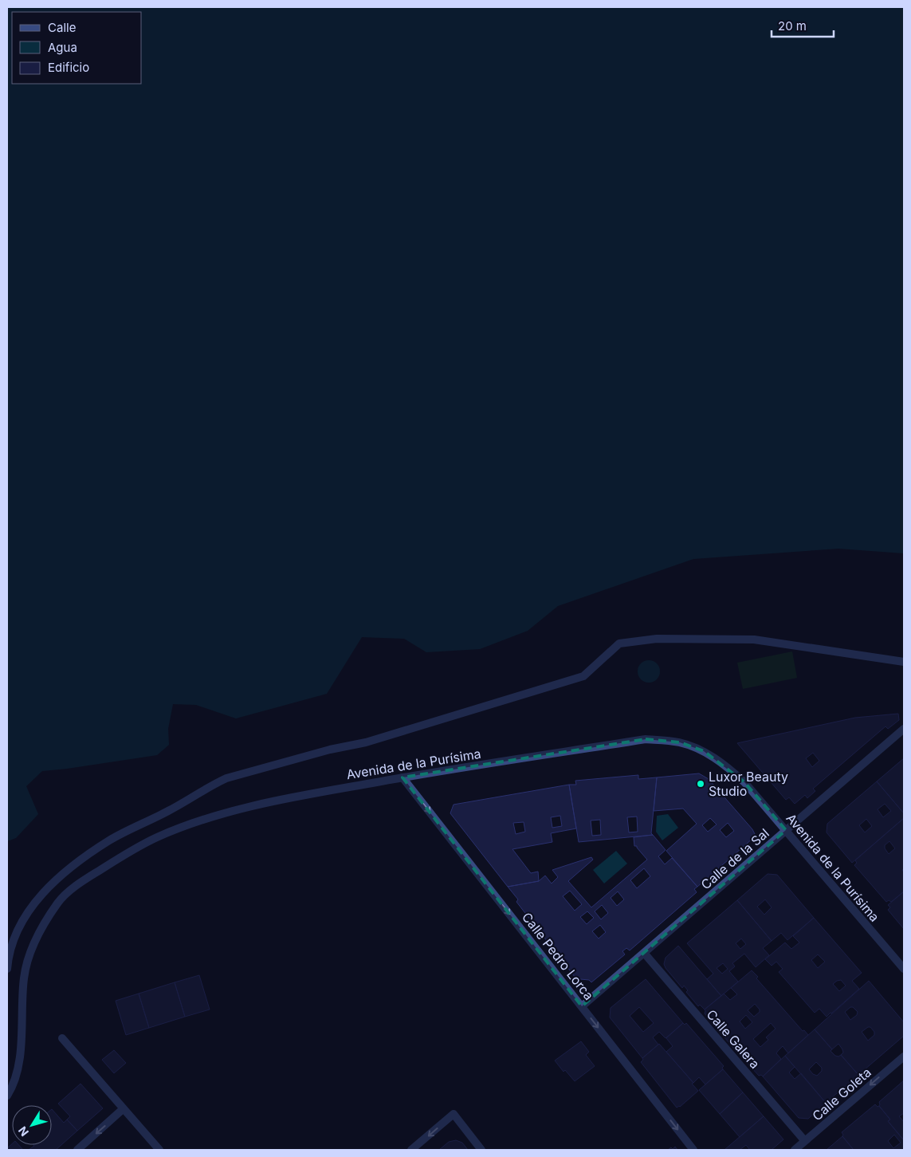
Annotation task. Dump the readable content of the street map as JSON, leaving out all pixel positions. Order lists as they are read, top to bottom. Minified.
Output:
{"streets":{"street":["Avenida de la Purísima","Calle de la Sal","Calle Pedro Lorca","Calle Galera","Calle Goleta"]},"crossings":[["Avenida de la Purísima","Calle de la Sal"],["Avenida de la Purísima","Calle Pedro Lorca"],["Calle de la Sal","Calle Pedro Lorca"],["Calle de la Sal","Calle Galera"],["Calle Galera","Calle Goleta"]],"one_way":["Calle Pedro Lorca","Calle Goleta"],"places":["Luxor Beauty Studio"],"legend":["Calle","Agua","Edificio"],"scale_bar":"20 m","north":"bottom left"}
